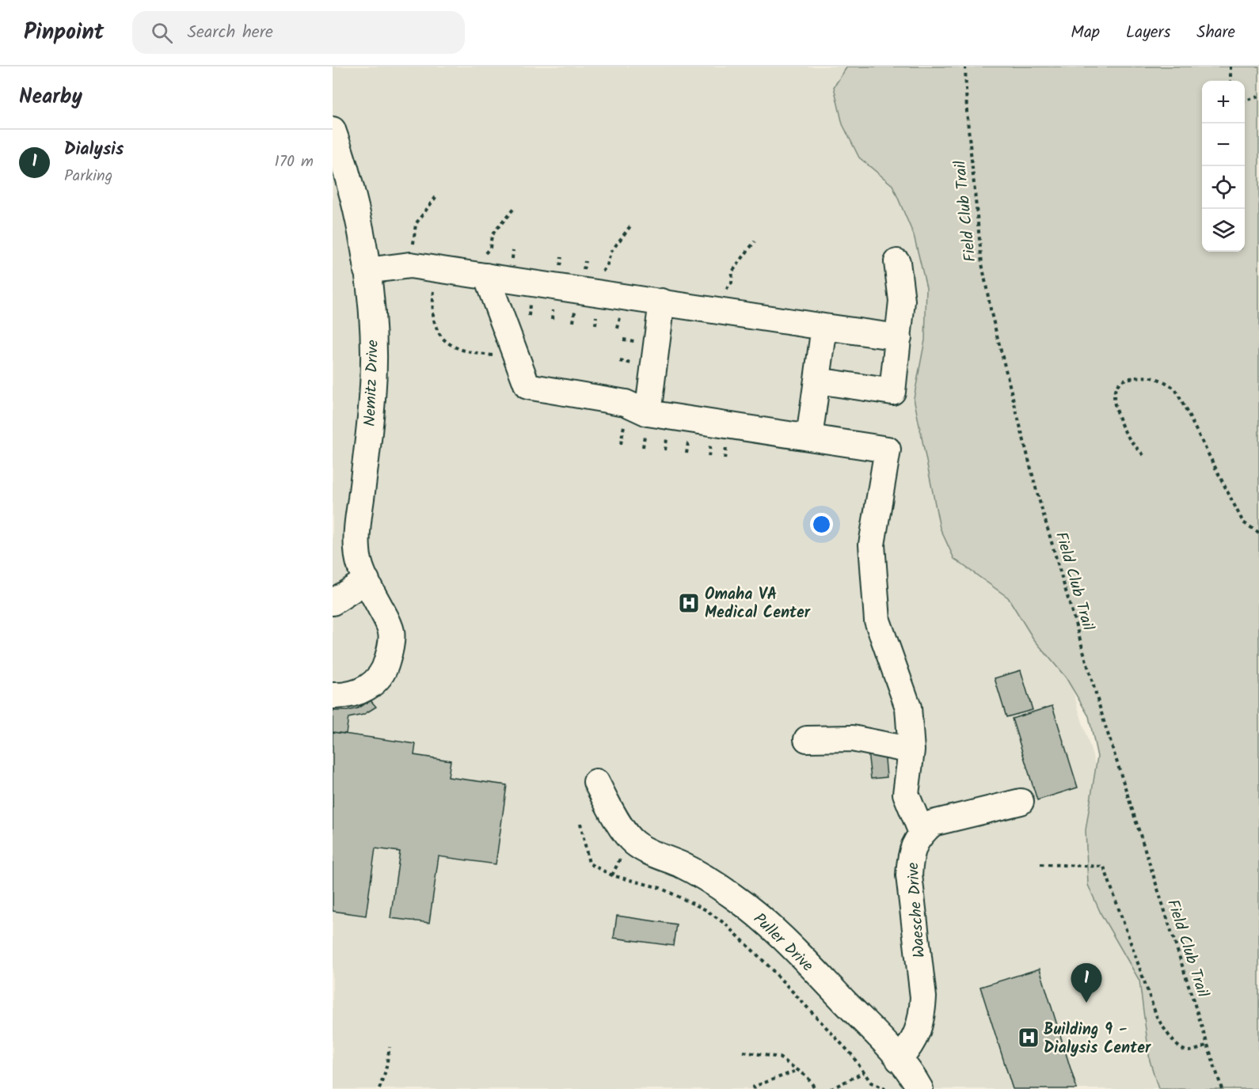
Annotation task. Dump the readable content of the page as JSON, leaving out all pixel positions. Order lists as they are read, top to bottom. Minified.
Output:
{"streets":{"lane":["Nemitz Drive","Waesche Drive","Puller Drive"],"path":["Field Club Trail"]},"crossings":[["Waesche Drive","Puller Drive"]],"places":{"hospital":["Omaha VA Medical Center","Building 9 - Dialysis Center"]},"page":{"header":"Pinpoint","search":"Search here","nav":["Map","Layers","Share"],"heading":"Nearby","map_buttons":["+","−"],"list":[{"mark":"1","name":"Dialysis","note":"Parking","value":"170 m"}],"pins":"1"}}
